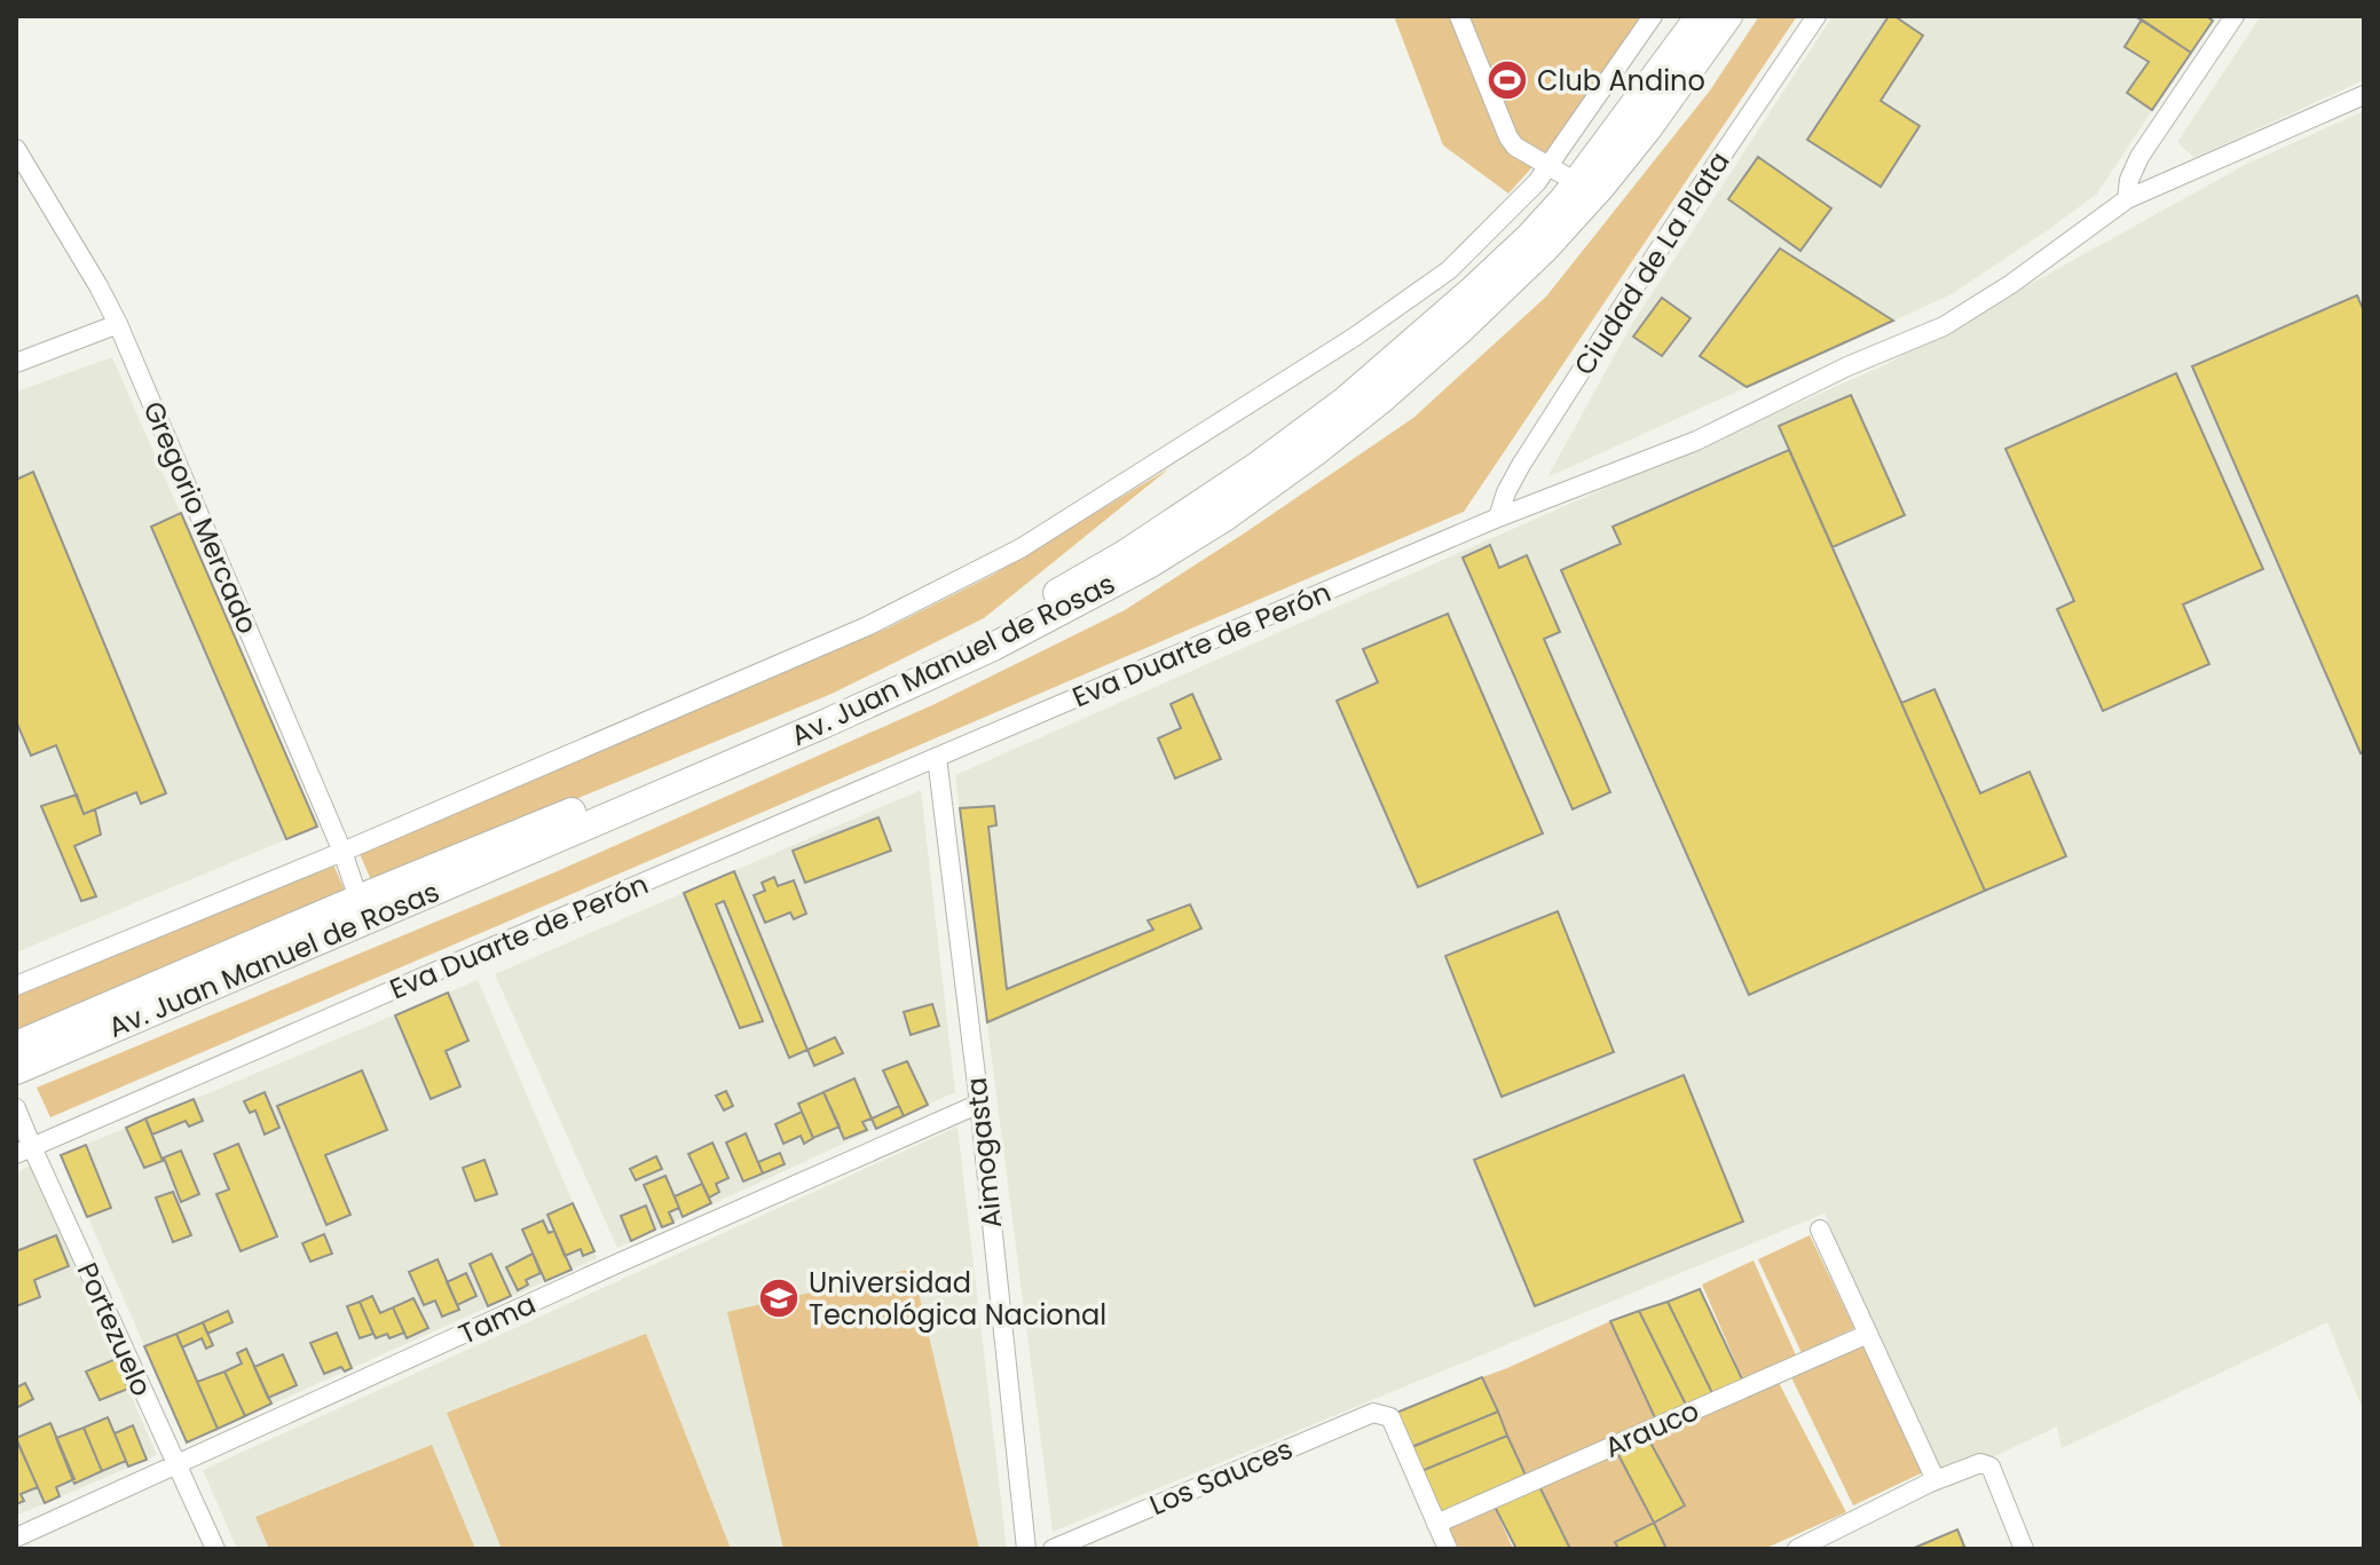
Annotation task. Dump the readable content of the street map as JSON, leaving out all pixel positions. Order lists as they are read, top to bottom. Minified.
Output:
{"streets":{"main road":["Av. Juan Manuel de Rosas"],"street":["Ciudad de La Plata","Gregorio Mercado","Eva Duarte de Perón","Aimogasta","Tama","Portezuelo","Arauco","Los Sauces"]},"crossings":[["Ciudad de La Plata","Eva Duarte de Perón"],["Gregorio Mercado","Av. Juan Manuel de Rosas"],["Eva Duarte de Perón","Aimogasta"],["Eva Duarte de Perón","Portezuelo"],["Aimogasta","Tama"],["Tama","Portezuelo"],["Arauco","Los Sauces"]],"places":{"sports":["Club Andino"],"school or university":["Universidad Tecnológica Nacional"]}}
